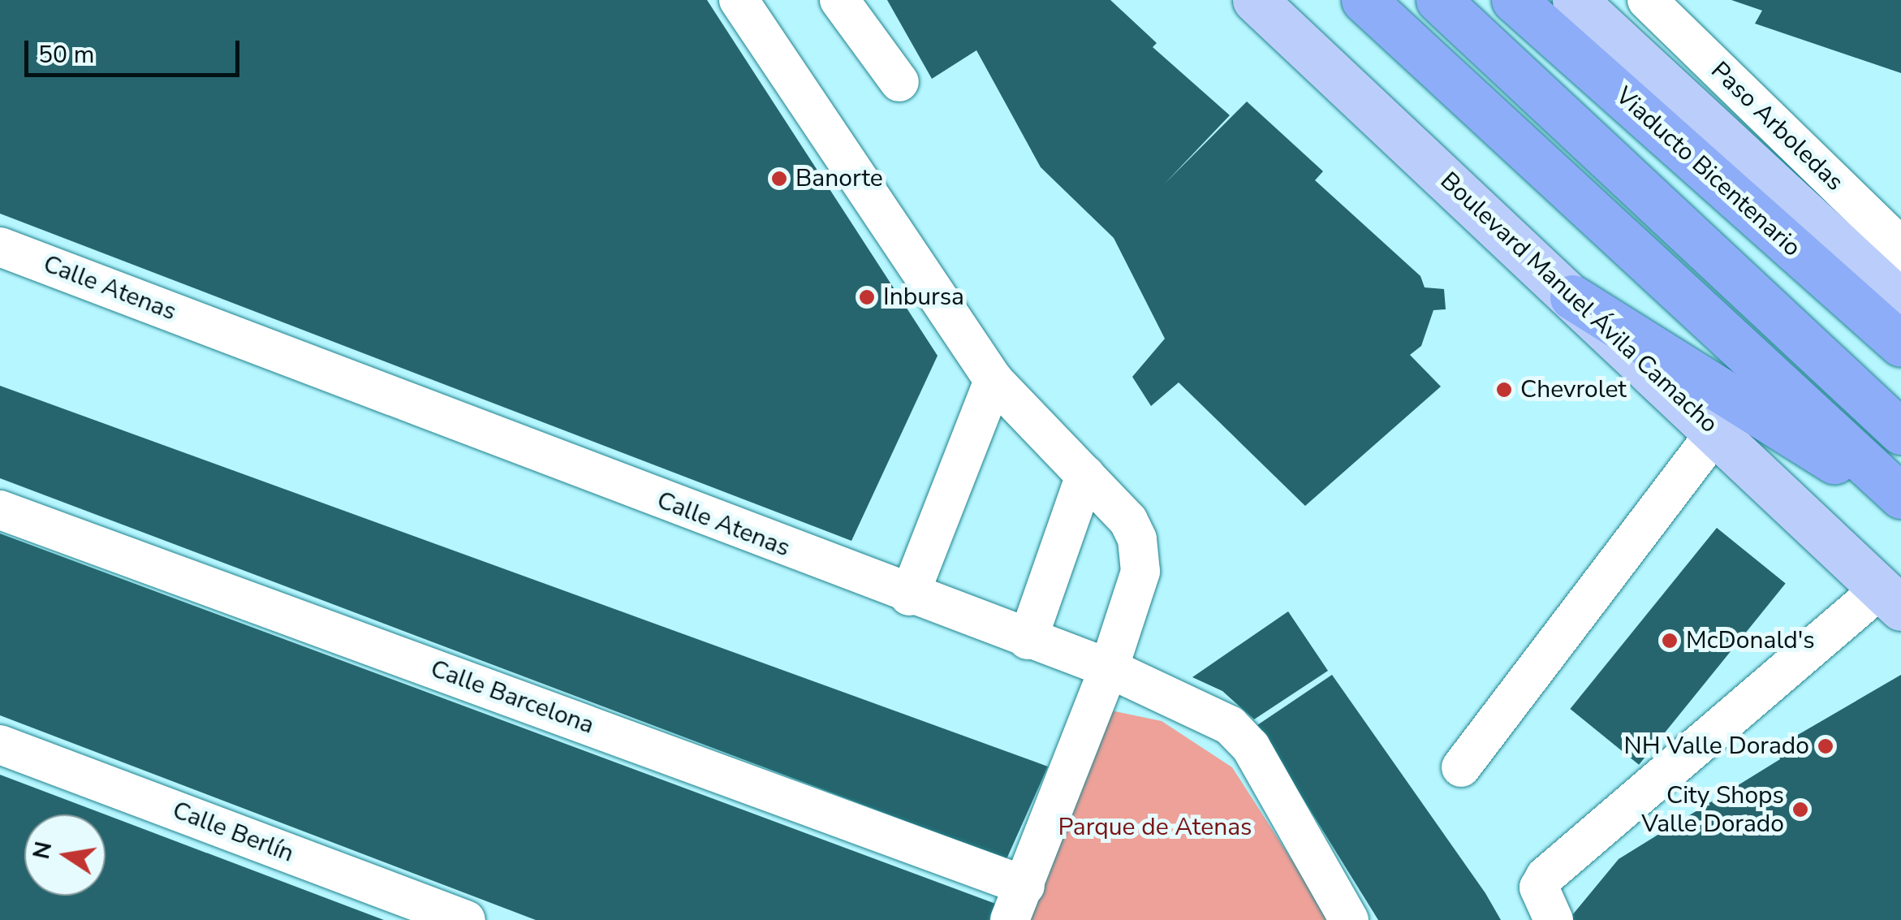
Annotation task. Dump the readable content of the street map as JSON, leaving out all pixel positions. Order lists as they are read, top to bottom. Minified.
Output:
{"streets":{"highway":["Viaducto Bicentenario"],"main road":["Boulevard Manuel Ávila Camacho"],"street":["Paso Arboledas","Calle Atenas","Calle Barcelona","Calle Berlín"]},"parks":["Parque de Atenas"],"places":["Banorte","Inbursa","Chevrolet","McDonald's","NH Valle Dorado","City Shops Valle Dorado"],"scale_bar":"50 m","north":"left"}
